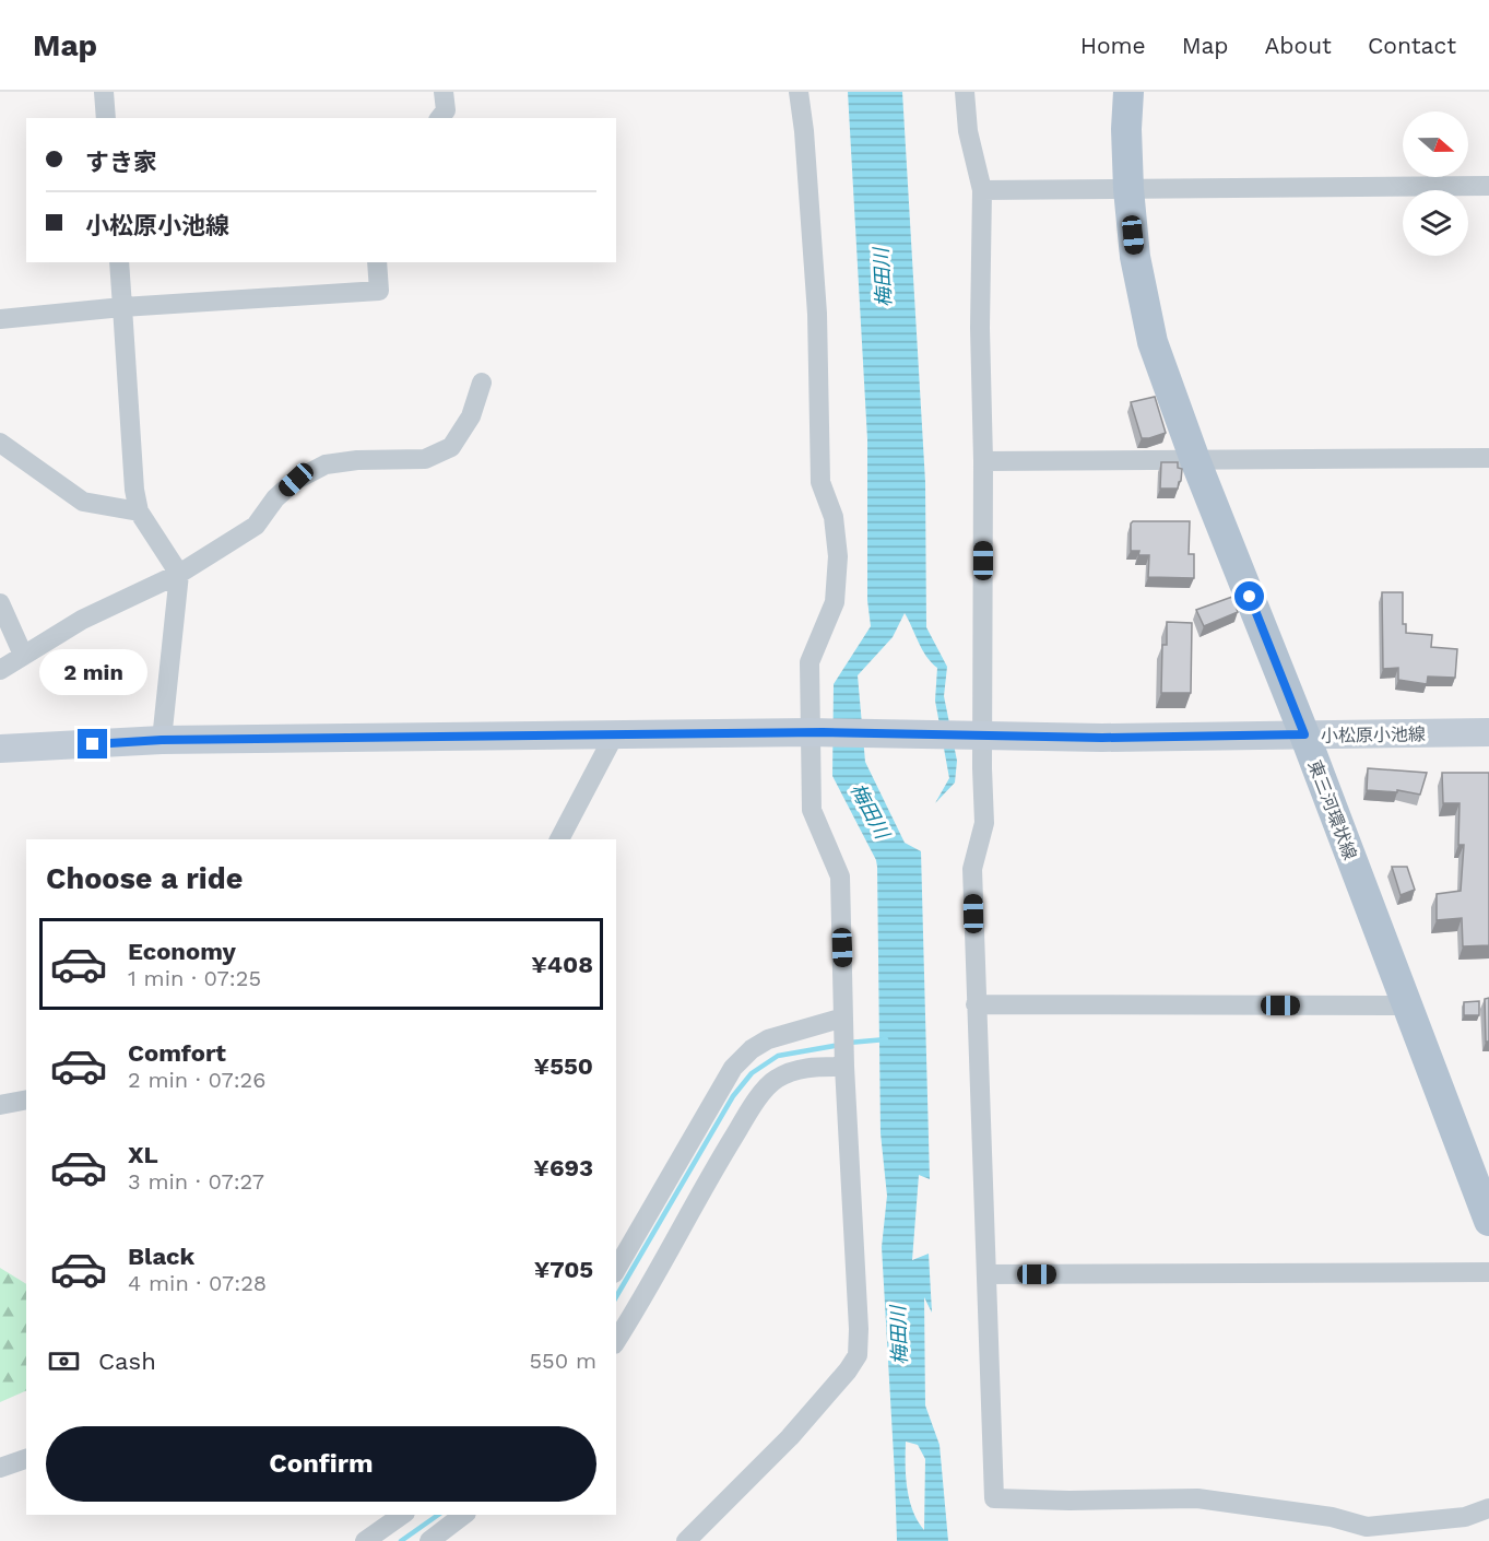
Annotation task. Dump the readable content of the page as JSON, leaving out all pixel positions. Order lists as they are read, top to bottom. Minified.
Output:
{"streets":{"main road":["小松原小池線","東三河環状線"]},"crossings":[["小松原小池線","東三河環状線"]],"water":["梅田川"],"north":"right","page":{"header":"Map","nav":["Home","Map","About","Contact"],"banner":["すき家","小松原小池線"],"bubble":"2 min","heading":"Choose a ride","list":[{"name":"Economy","note":"1 min · 07:25","value":"¥408"},{"name":"Comfort","note":"2 min · 07:26","value":"¥550"},{"name":"XL","note":"3 min · 07:27","value":"¥693"},{"name":"Black","note":"4 min · 07:28","value":"¥705"}],"pay":["Cash","550 m"],"buttons":"Confirm"}}
